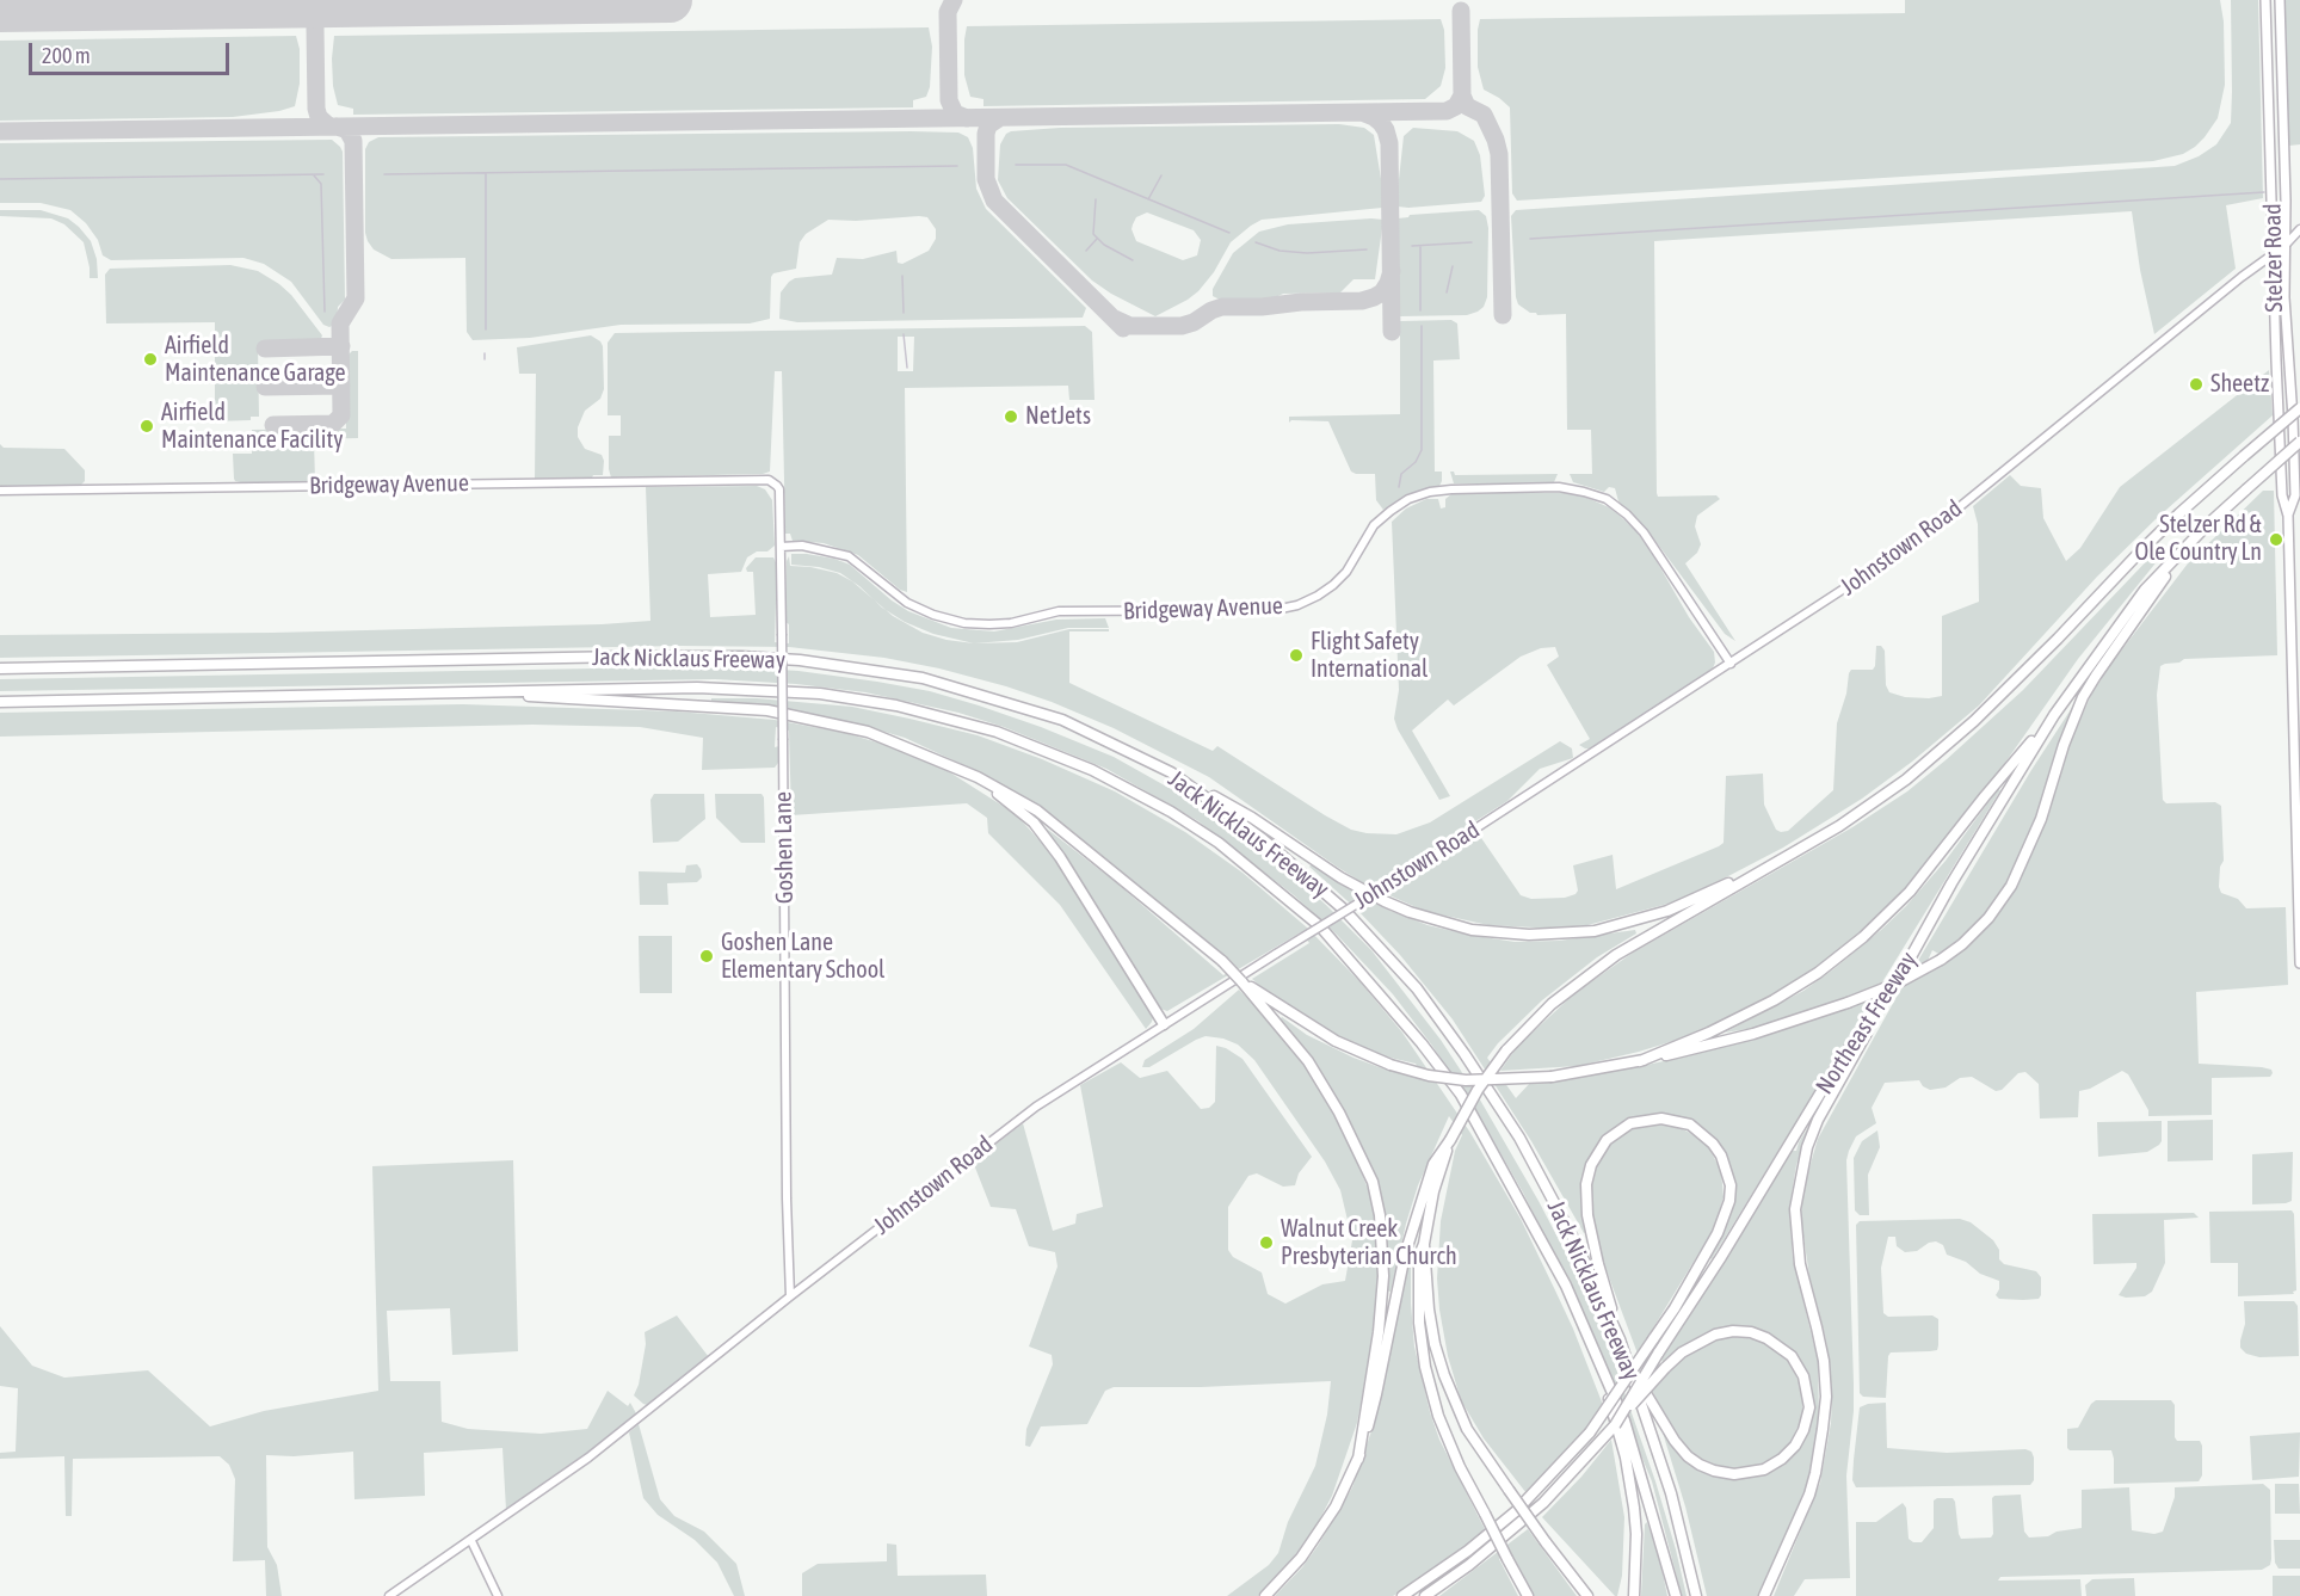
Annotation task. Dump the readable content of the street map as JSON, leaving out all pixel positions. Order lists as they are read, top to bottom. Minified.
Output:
{"streets":{"highway":["Jack Nicklaus Freeway","Northeast Freeway"],"main road":["Stelzer Road"],"street":["Bridgeway Avenue","Johnstown Road","Goshen Lane"]},"crossings":[["Stelzer Road","Johnstown Road"],["Bridgeway Avenue","Johnstown Road"],["Bridgeway Avenue","Goshen Lane"],["Johnstown Road","Goshen Lane"]],"places":["Airfield Maintenance Garage","Sheetz","NetJets","Airfield Maintenance Facility","Stelzer Rd & Ole Country Ln","Flight Safety International","Goshen Lane Elementary School","Walnut Creek Presbyterian Church"],"scale_bar":"200 m"}
